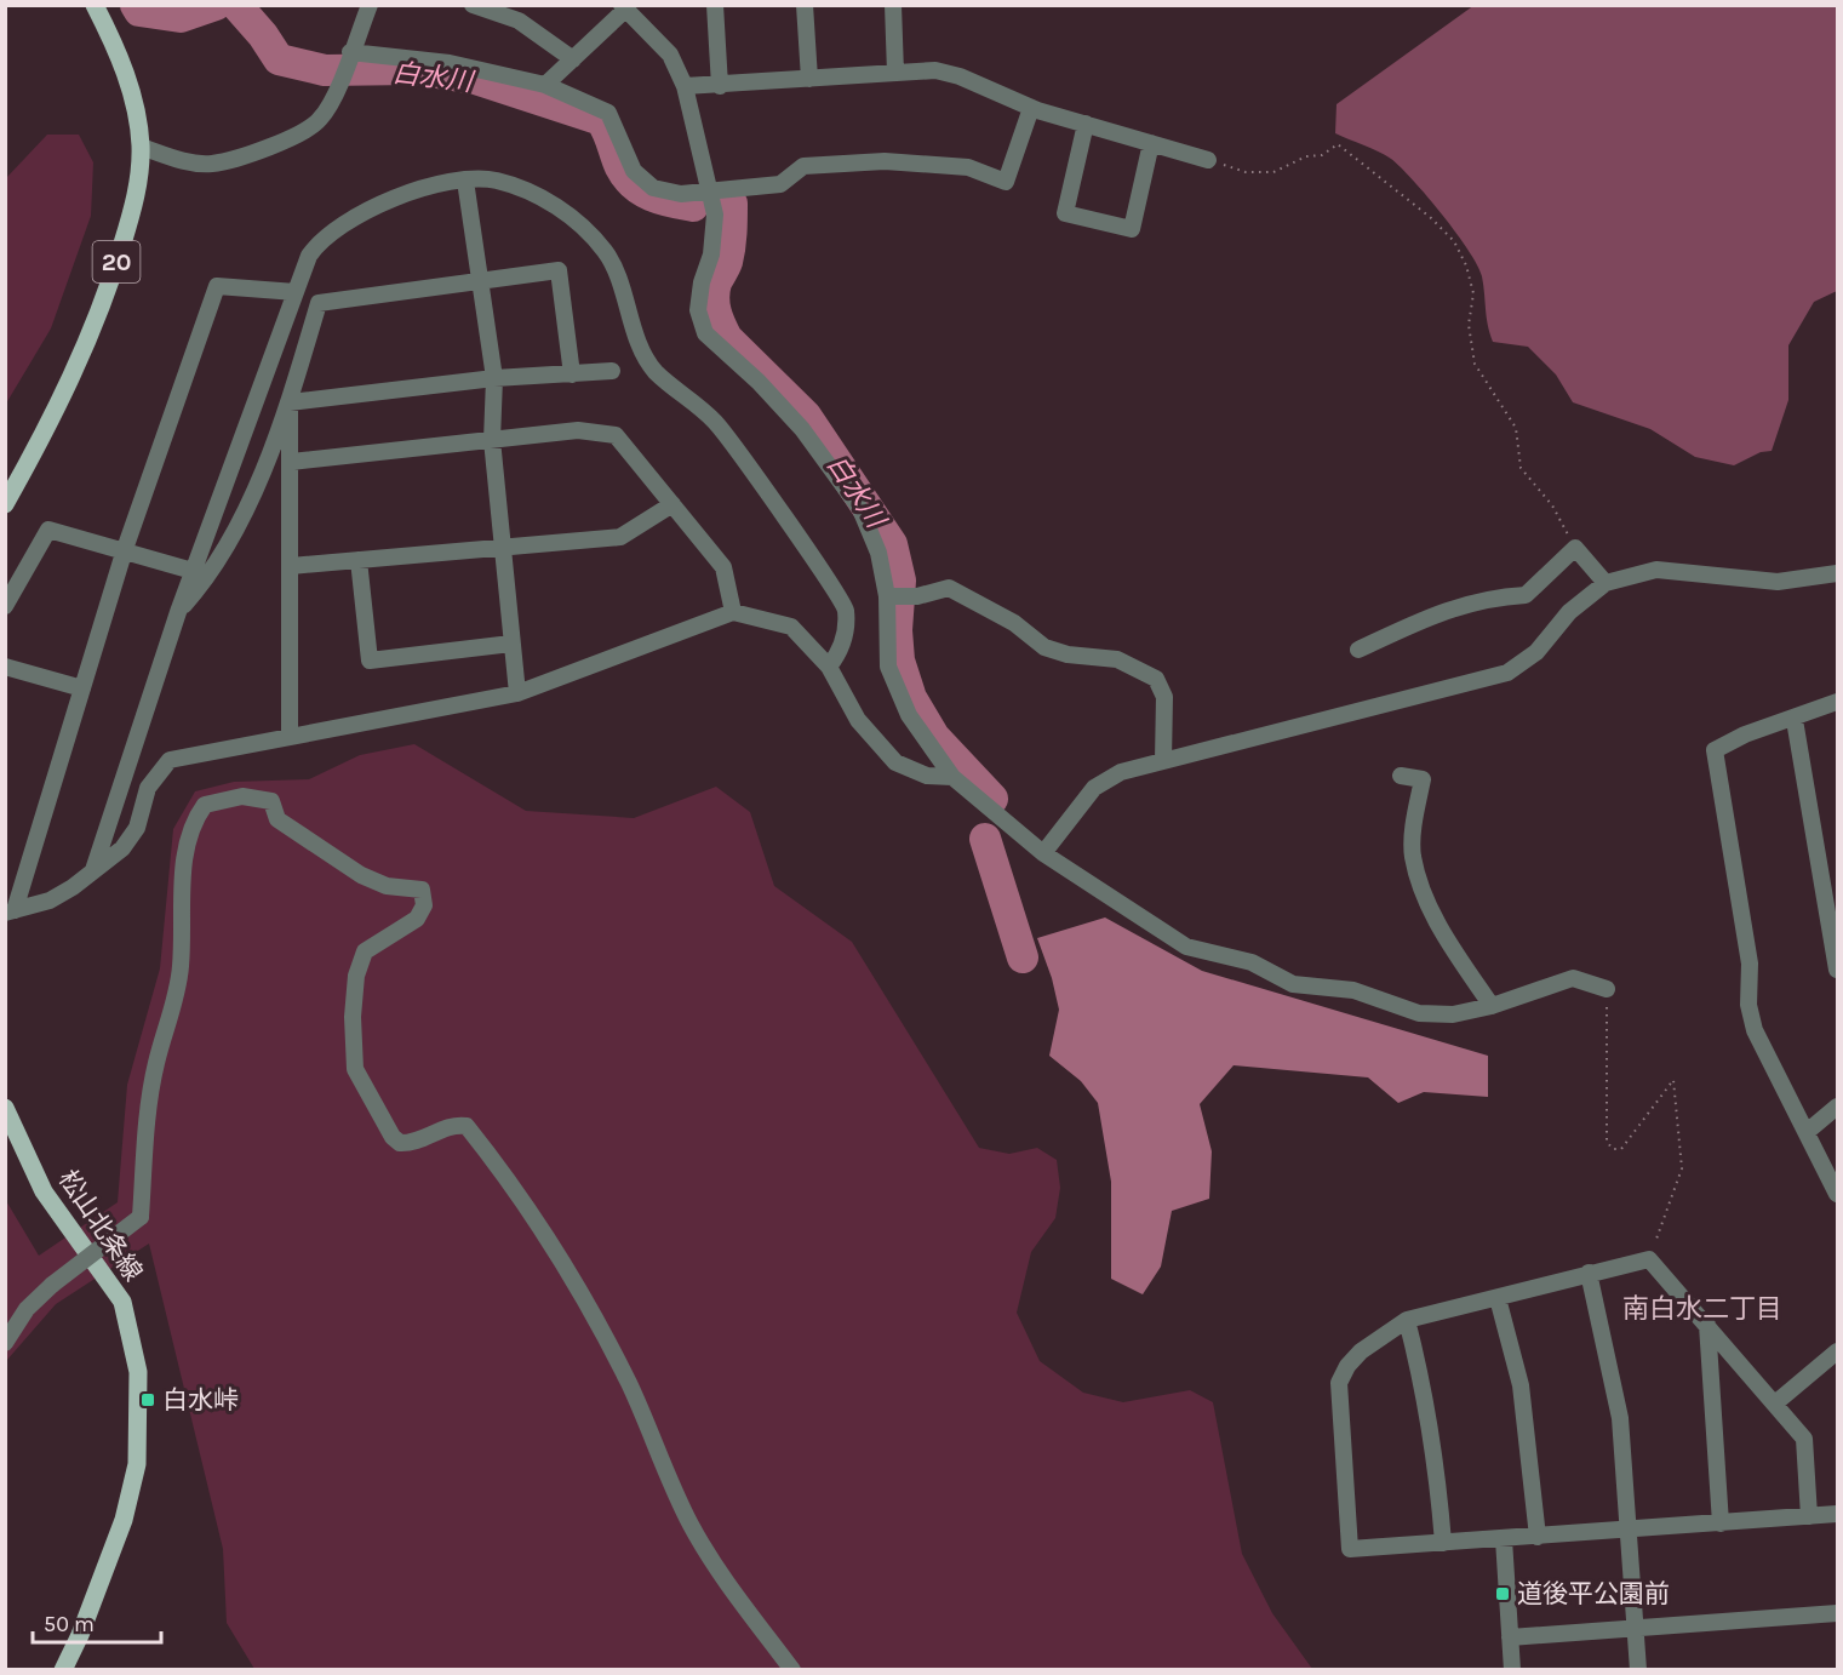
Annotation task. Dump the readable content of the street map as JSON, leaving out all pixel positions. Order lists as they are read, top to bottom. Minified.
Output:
{"streets":{"main road":["20","松山北条線"]},"districts":["南白水二丁目"],"water":["白水川"],"places":{"transit":["白水峠","道後平公園前"]},"scale_bar":"50 m"}
